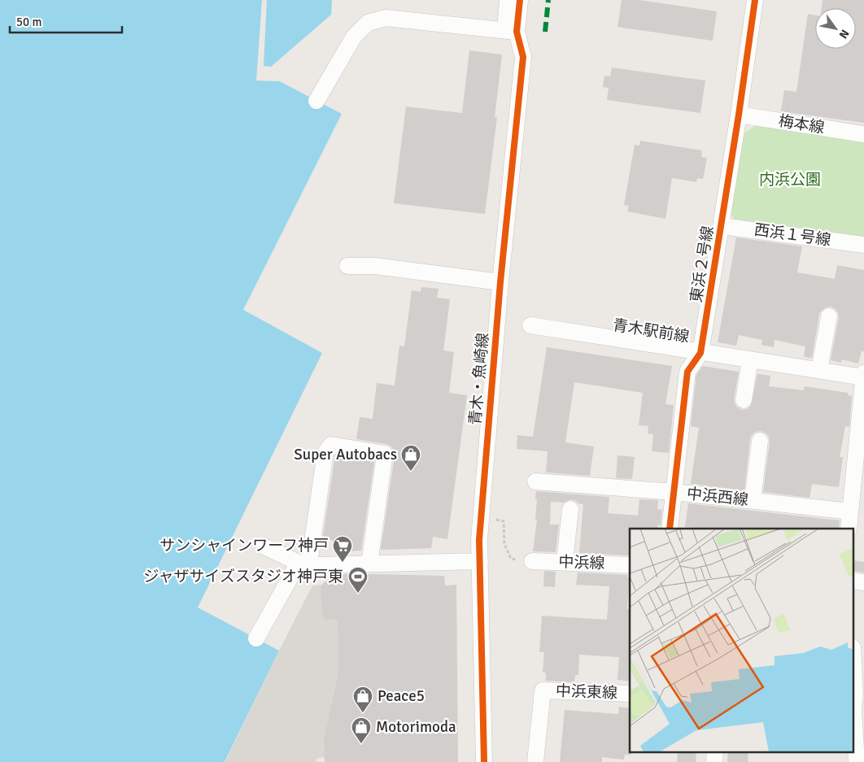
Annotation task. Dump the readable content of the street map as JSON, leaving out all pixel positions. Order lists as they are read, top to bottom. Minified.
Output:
{"streets":{"street":["梅本線","西浜１号線","東浜２号線","青木駅前線","青木・魚崎線","中浜西線","中浜線","中浜東線"]},"crossings":[["梅本線","東浜２号線"],["西浜１号線","東浜２号線"],["東浜２号線","青木駅前線"],["東浜２号線","中浜西線"]],"parks":["内浜公園"],"places":{"shop":["Super Autobacs","Peace5","Motorimoda"],"supermarket":["サンシャインワーフ神戸"],"sports":["ジャザサイズスタジオ神戸東"]},"scale_bar":"50 m","north":"bottom right"}
